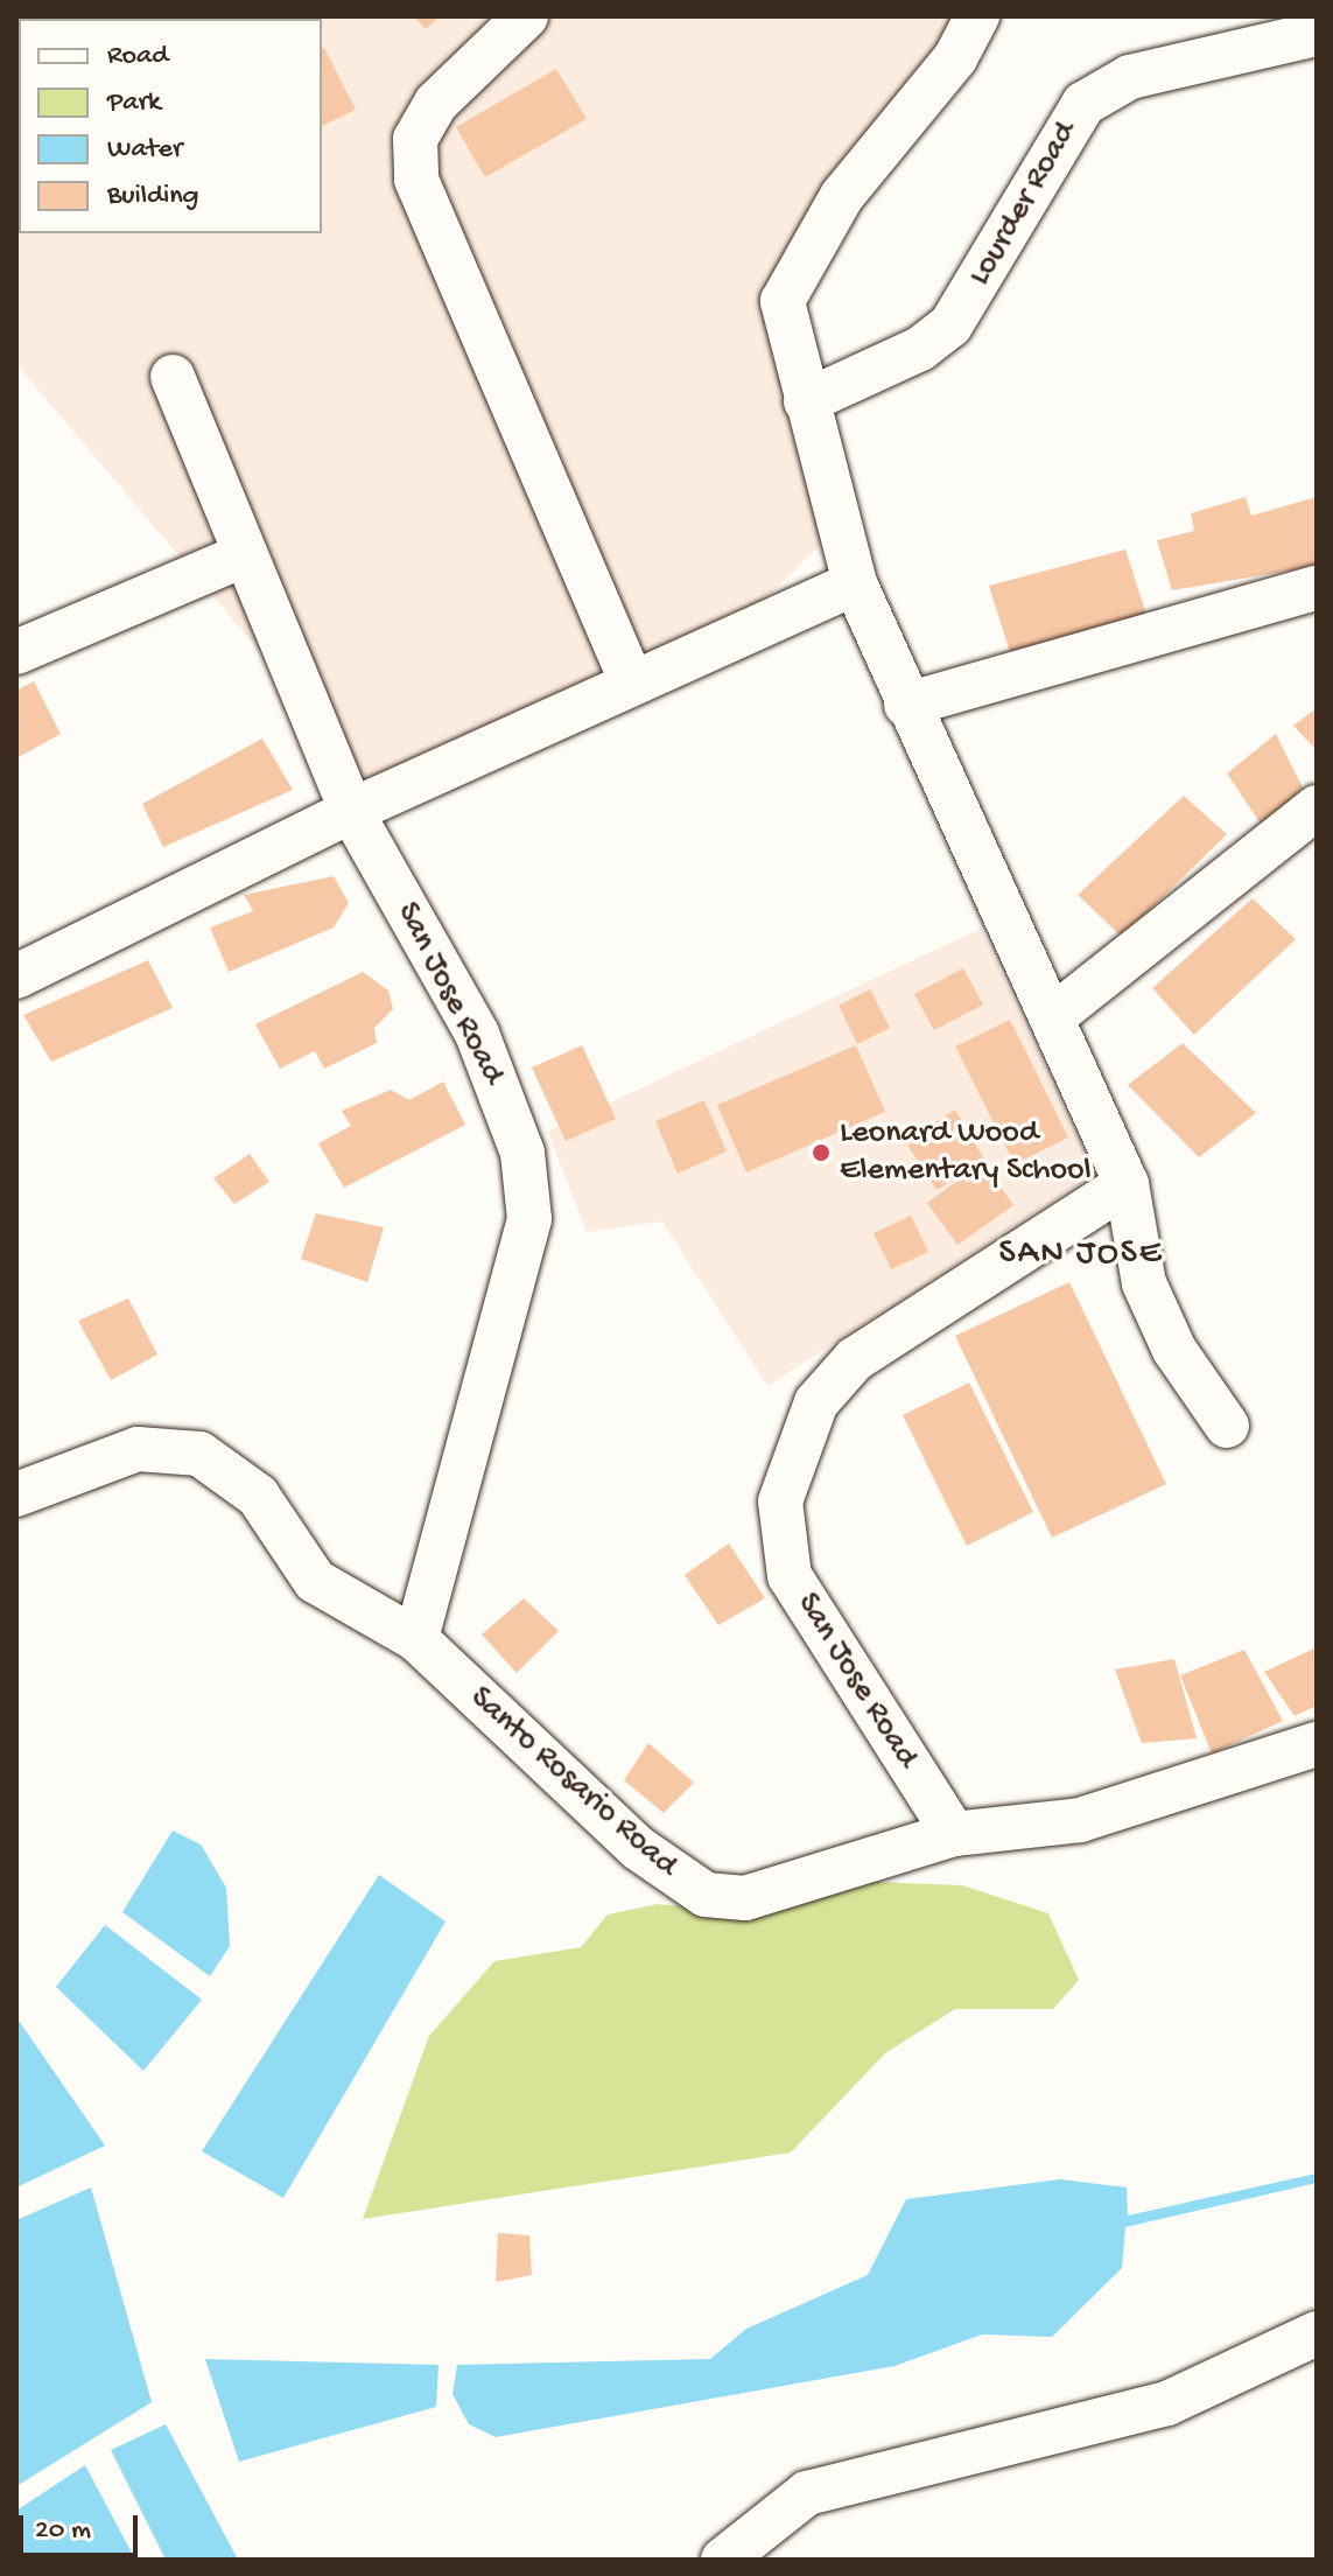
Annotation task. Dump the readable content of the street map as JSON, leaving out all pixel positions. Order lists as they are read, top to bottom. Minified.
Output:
{"streets":{"street":["Lourder Road","San Jose Road","Santo Rosario Road"]},"crossings":[["San Jose Road","Santo Rosario Road"]],"districts":["SAN JOSE"],"places":["Leonard Wood Elementary School"],"legend":["Road","Park","Water","Building"],"scale_bar":"20 m"}
